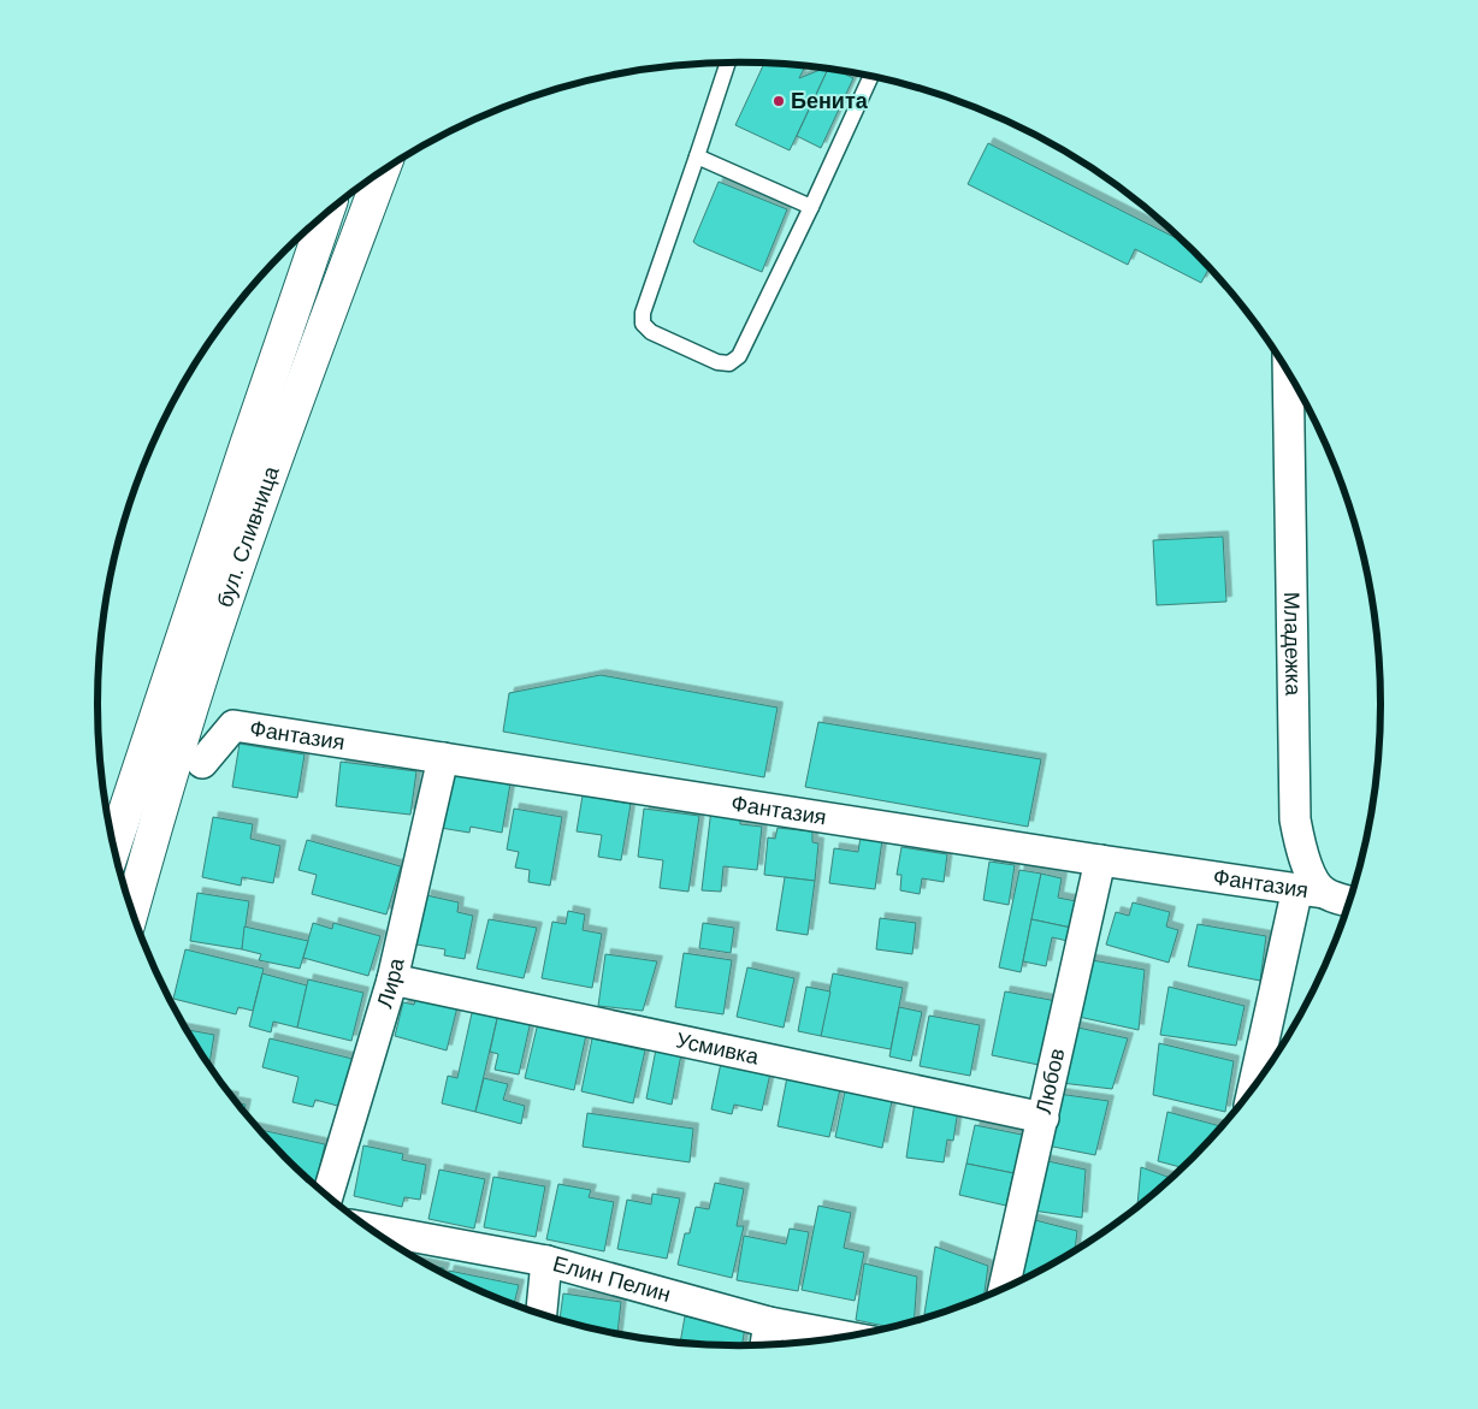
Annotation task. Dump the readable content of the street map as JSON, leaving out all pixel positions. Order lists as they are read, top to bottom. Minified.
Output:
{"streets":{"main road":["бул. Сливница"],"street":["Младежка","Фантазия","Лира","Усмивка","Любов","Елин Пелин"]},"crossings":[["Младежка","Фантазия"],["Фантазия","Лира"],["Фантазия","Любов"],["Лира","Усмивка"],["Усмивка","Любов"]],"places":["Бенита"]}
